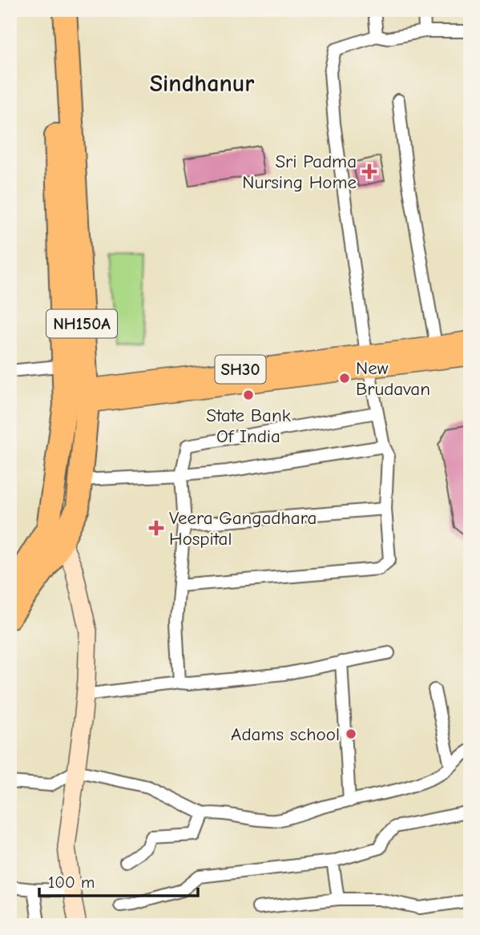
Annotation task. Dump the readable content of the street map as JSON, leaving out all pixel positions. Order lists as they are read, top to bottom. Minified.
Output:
{"streets":{"highway":["NH150A"],"main road":["SH30"]},"crossings":[["NH150A","SH30"]],"districts":["Sindhanur"],"places":{"health":["Sri Padma Nursing Home","Veera Gangadhara Hospital"],"other":["New Brudavan","State Bank Of India","Adams school"]},"scale_bar":"100 m"}
